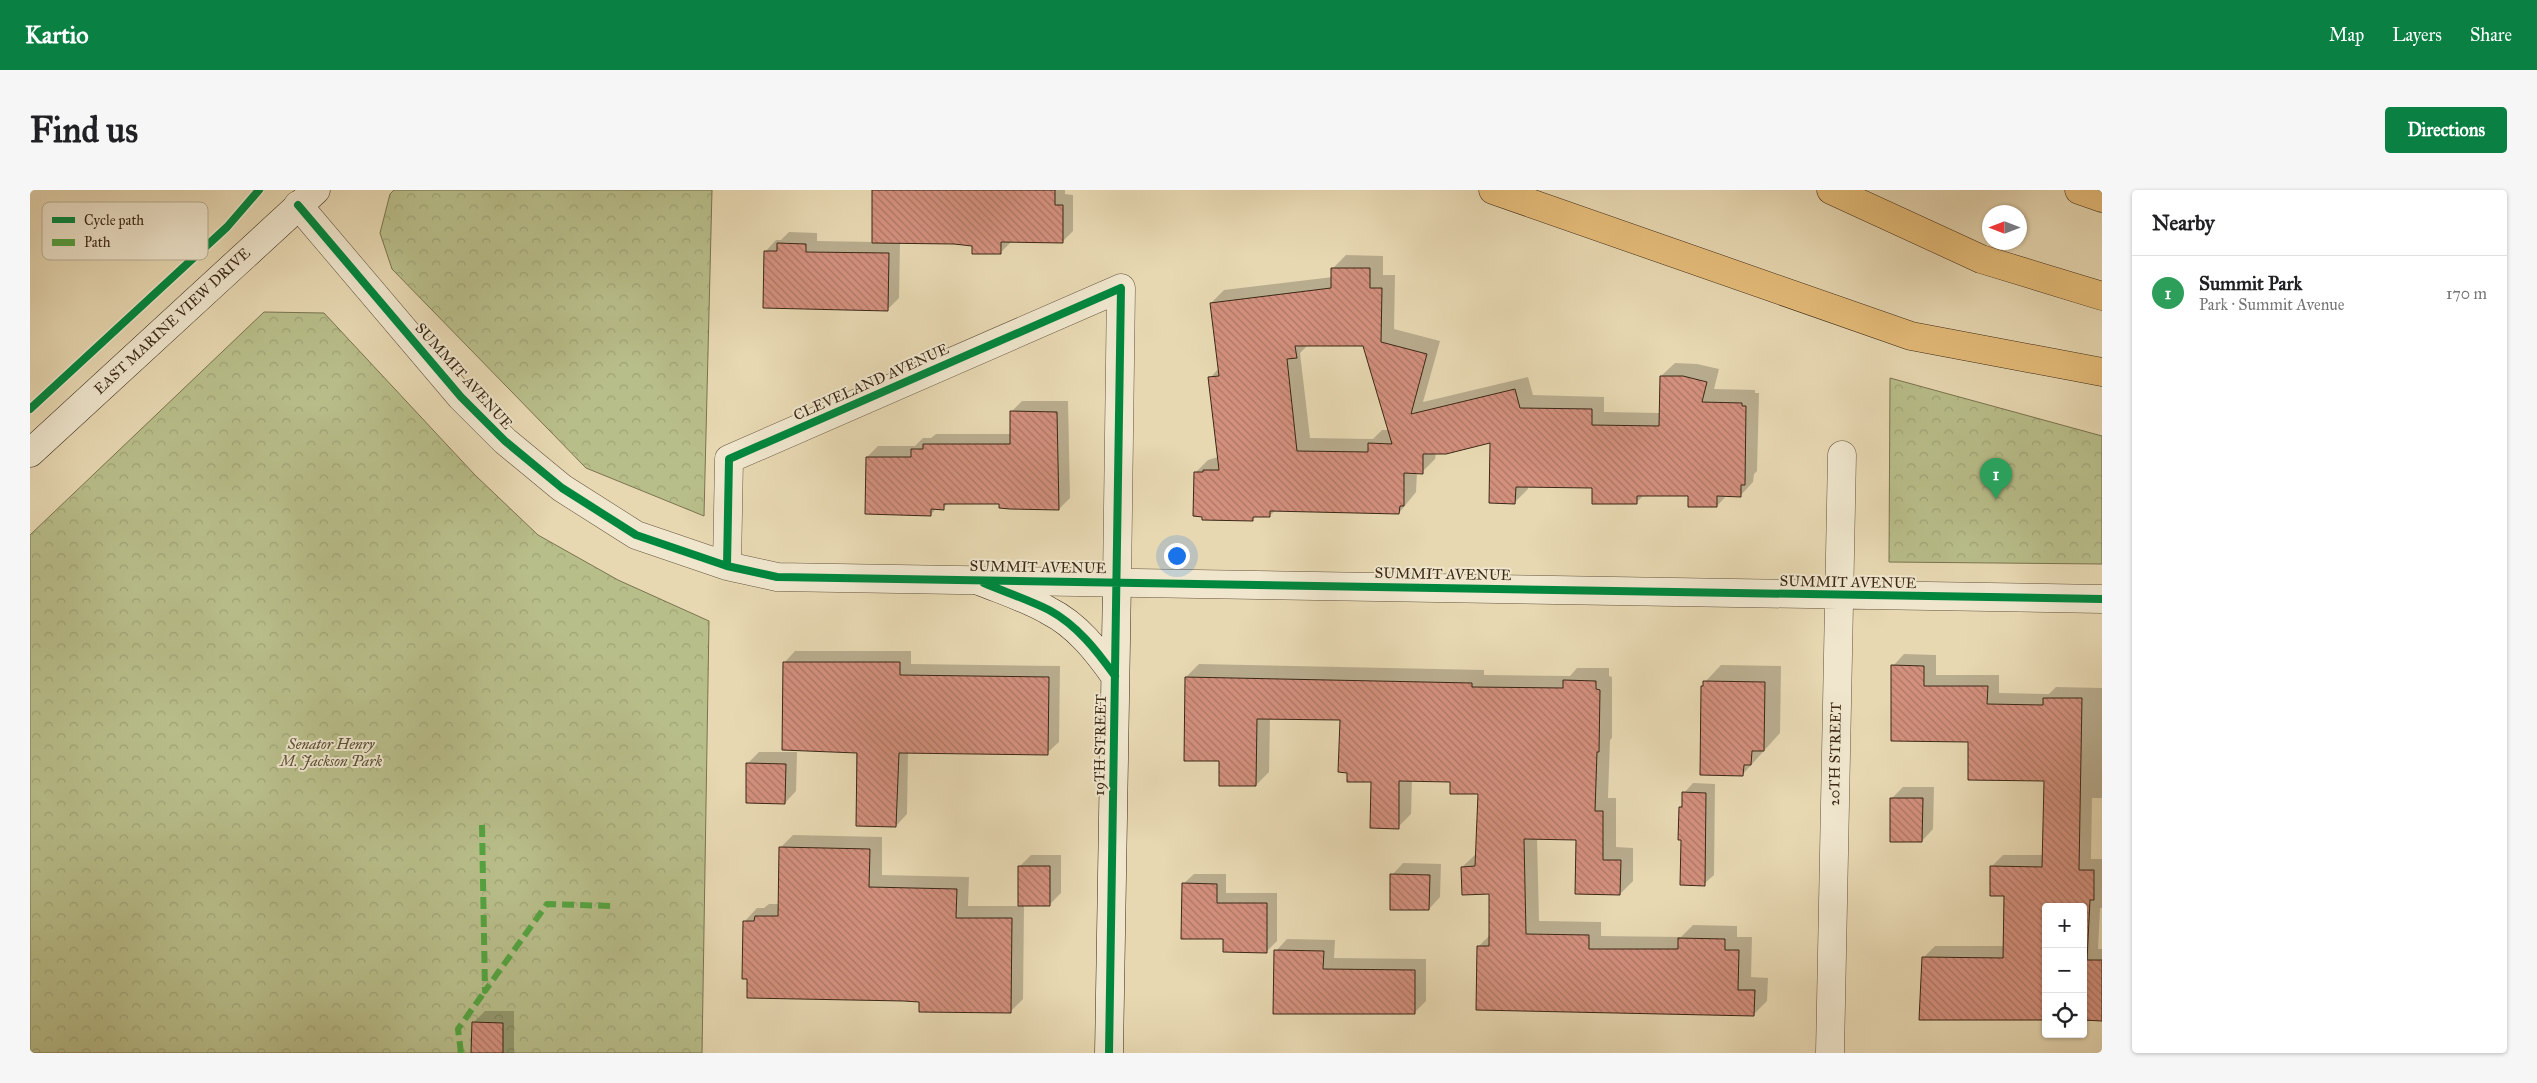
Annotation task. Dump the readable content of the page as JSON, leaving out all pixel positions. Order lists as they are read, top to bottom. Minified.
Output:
{"streets":{"street":["EAST MARINE VIEW DRIVE","SUMMIT AVENUE","CLEVELAND AVENUE","19TH STREET","20TH STREET"]},"crossings":[["EAST MARINE VIEW DRIVE","SUMMIT AVENUE"],["SUMMIT AVENUE","CLEVELAND AVENUE"],["SUMMIT AVENUE","19TH STREET"],["SUMMIT AVENUE","20TH STREET"],["CLEVELAND AVENUE","19TH STREET"]],"parks":["Senator Henry M. Jackson Park"],"legend":["Cycle path","Path"],"north":"left","page":{"header":"Kartio","nav":["Map","Layers","Share"],"buttons":"Directions","title":"Find us","heading":"Nearby","list":[{"mark":"1","name":"Summit Park","note":"Park · Summit Avenue","value":"170 m"}],"pins":"1","map_buttons":["+","−"]}}
